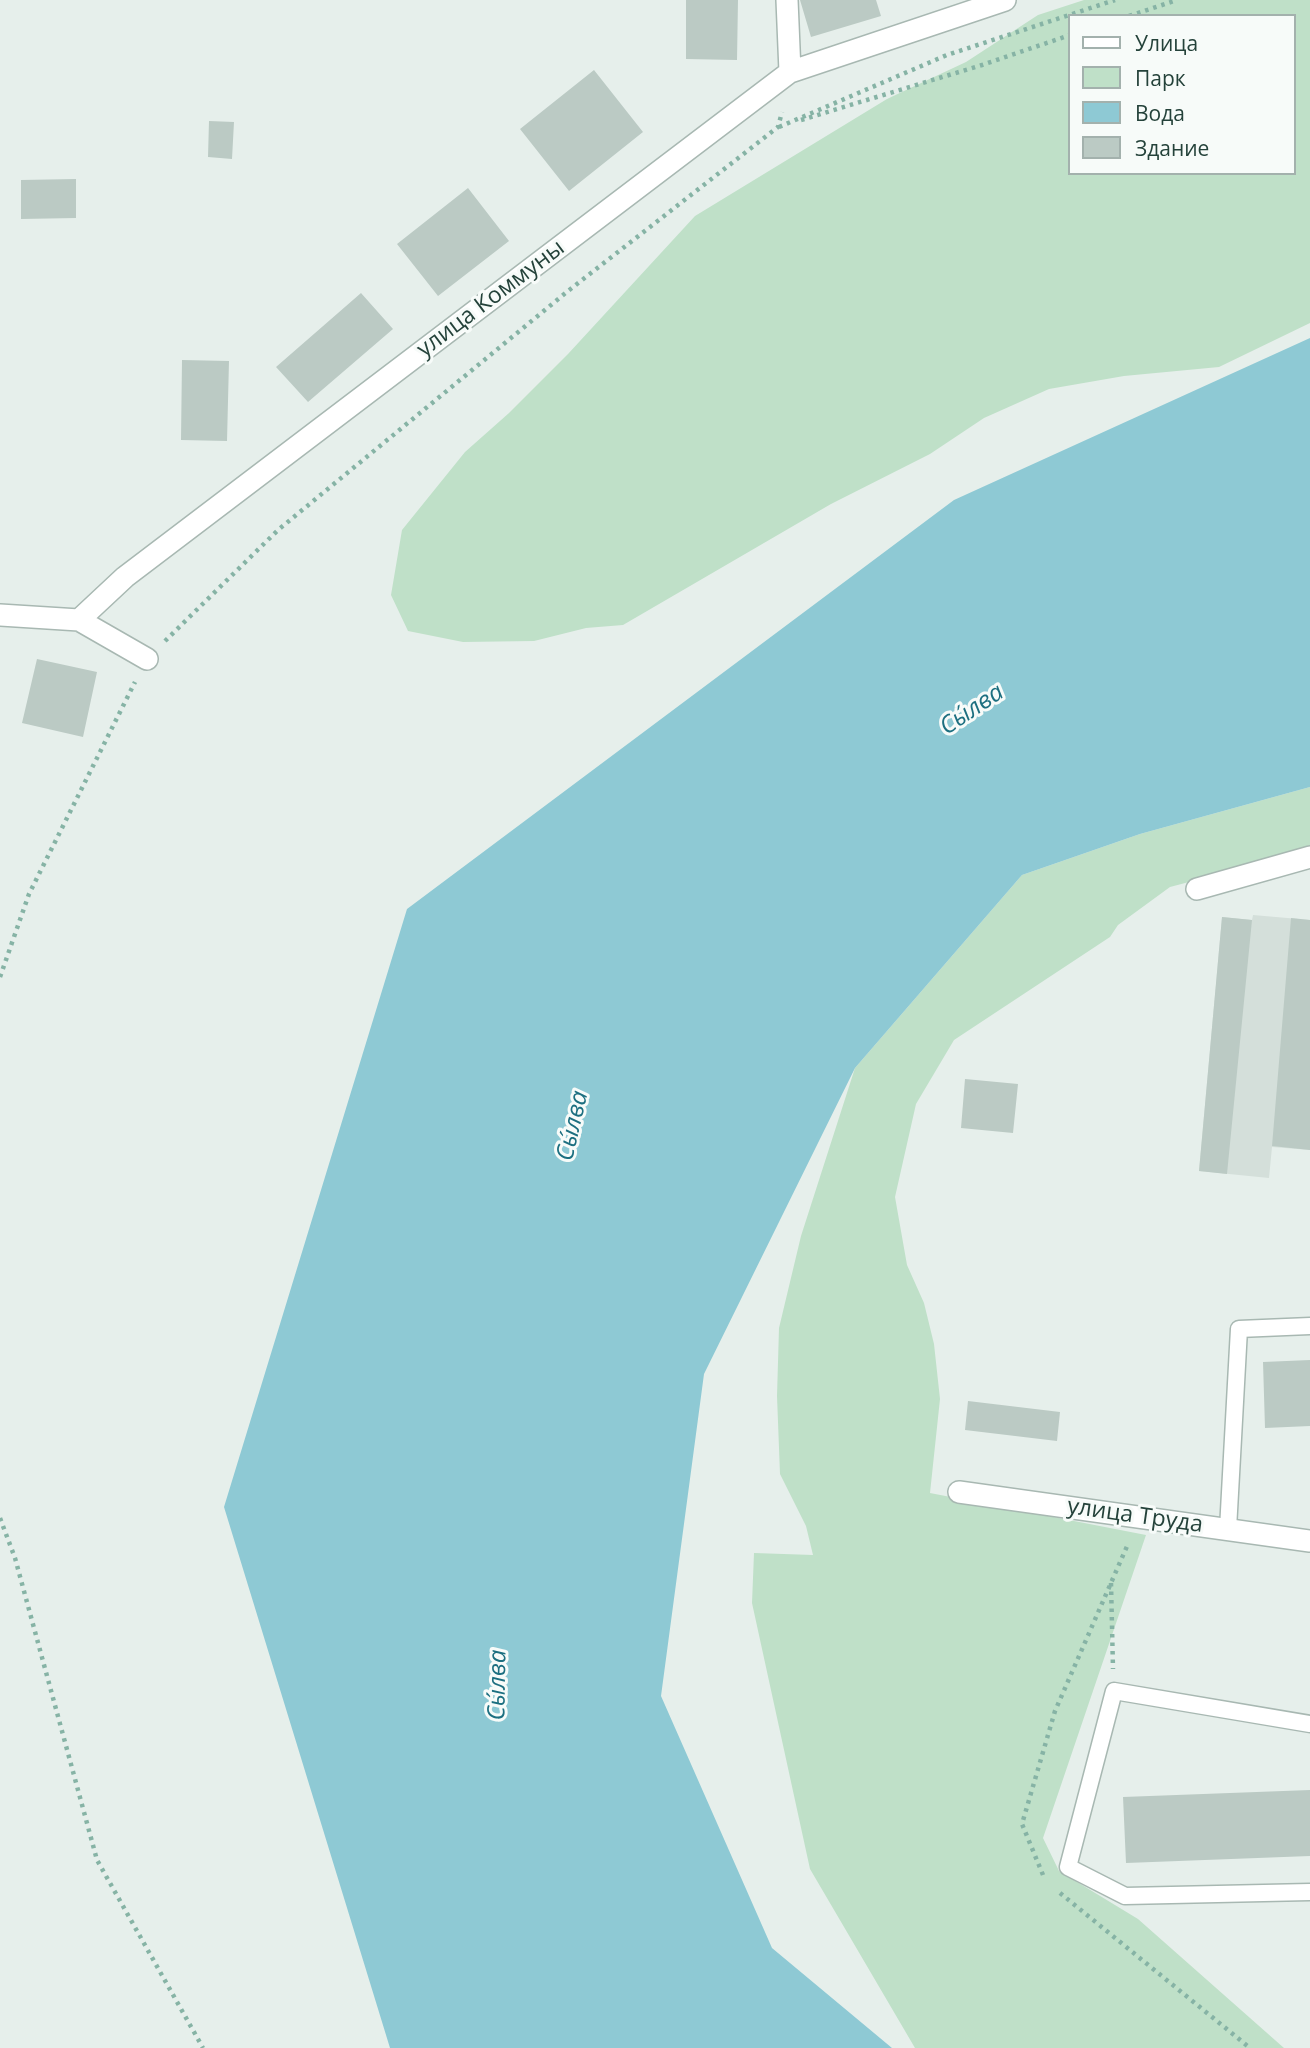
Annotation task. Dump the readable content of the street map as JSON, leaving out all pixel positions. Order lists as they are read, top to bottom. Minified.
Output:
{"streets":{"street":["улица Коммуны","улица Труда"]},"water":["Сы́лва"],"legend":["Улица","Парк","Вода","Здание"]}
